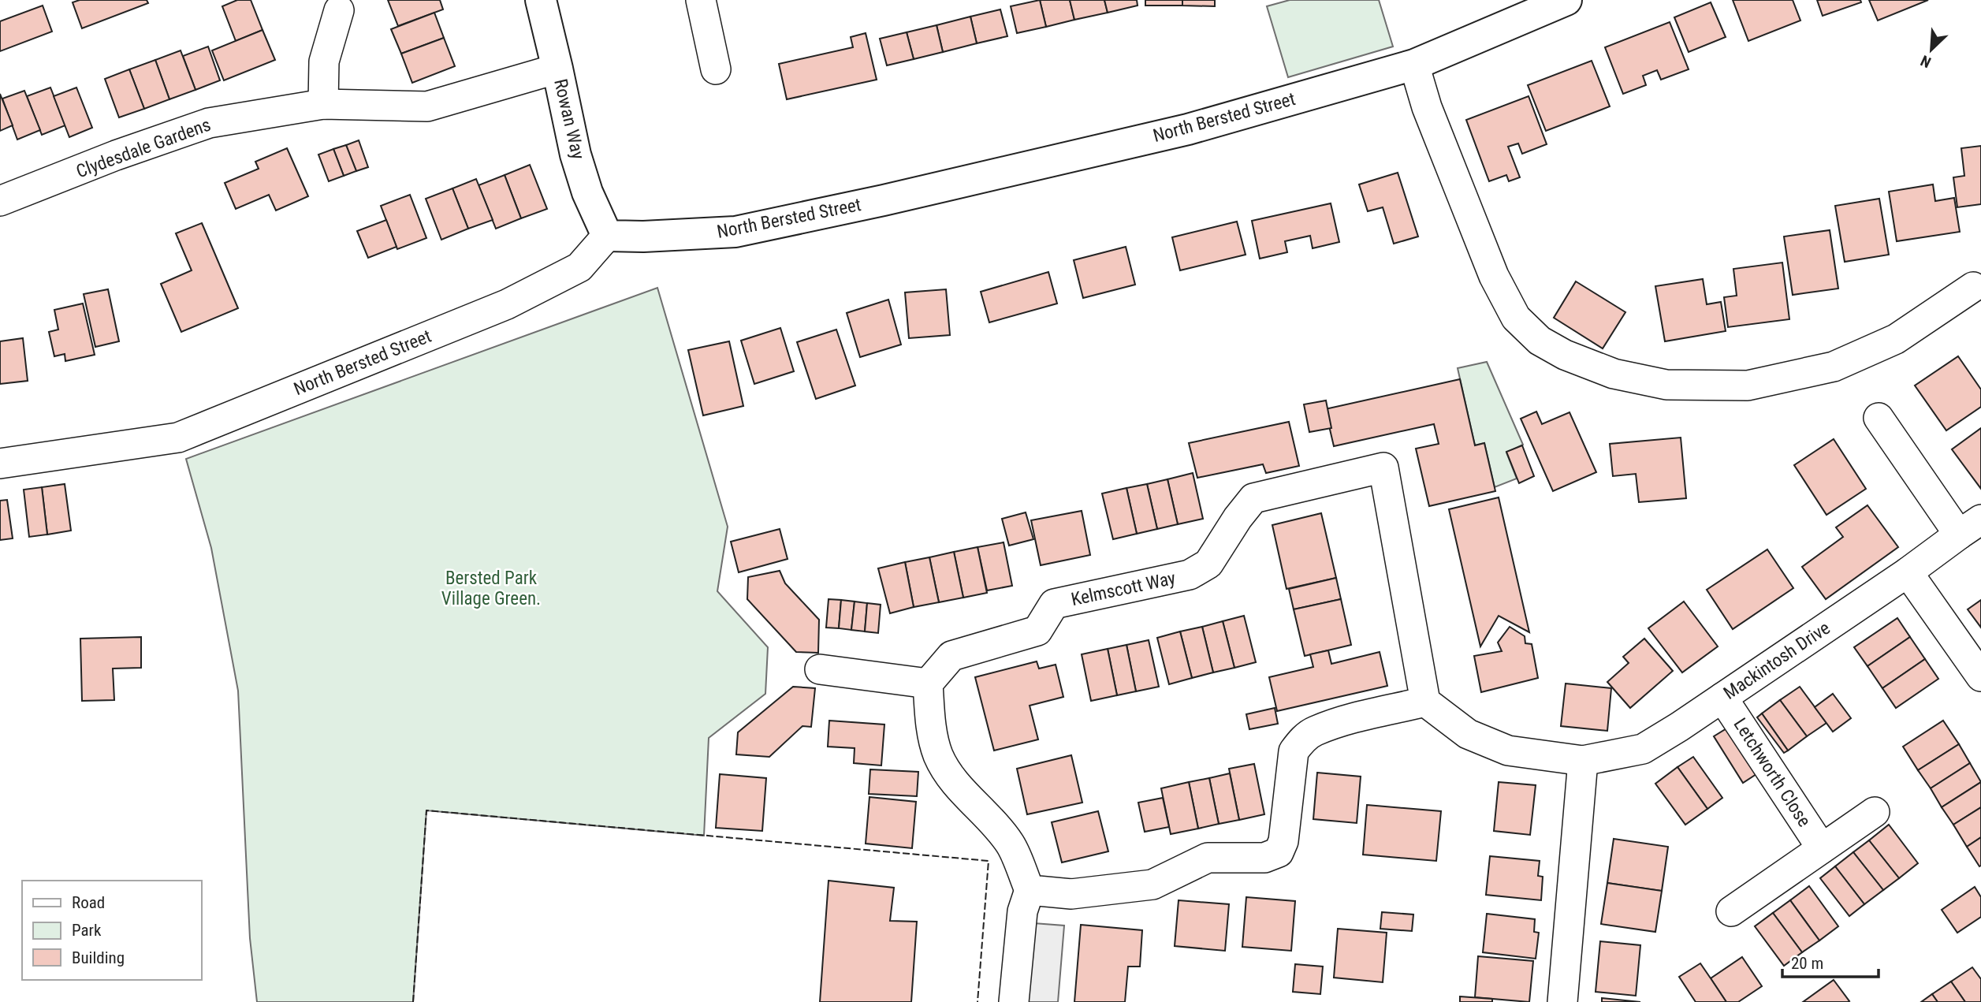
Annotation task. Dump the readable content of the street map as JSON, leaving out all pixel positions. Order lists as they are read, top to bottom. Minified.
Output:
{"streets":{"street":["North Bersted Street","Rowan Way","Clydesdale Gardens","Kelmscott Way","Mackintosh Drive","Letchworth Close"]},"crossings":[["North Bersted Street","Rowan Way"],["Rowan Way","Clydesdale Gardens"],["Mackintosh Drive","Letchworth Close"]],"parks":["Bersted Park Village Green."],"legend":["Road","Park","Building"],"scale_bar":"20 m","north":"bottom left"}
